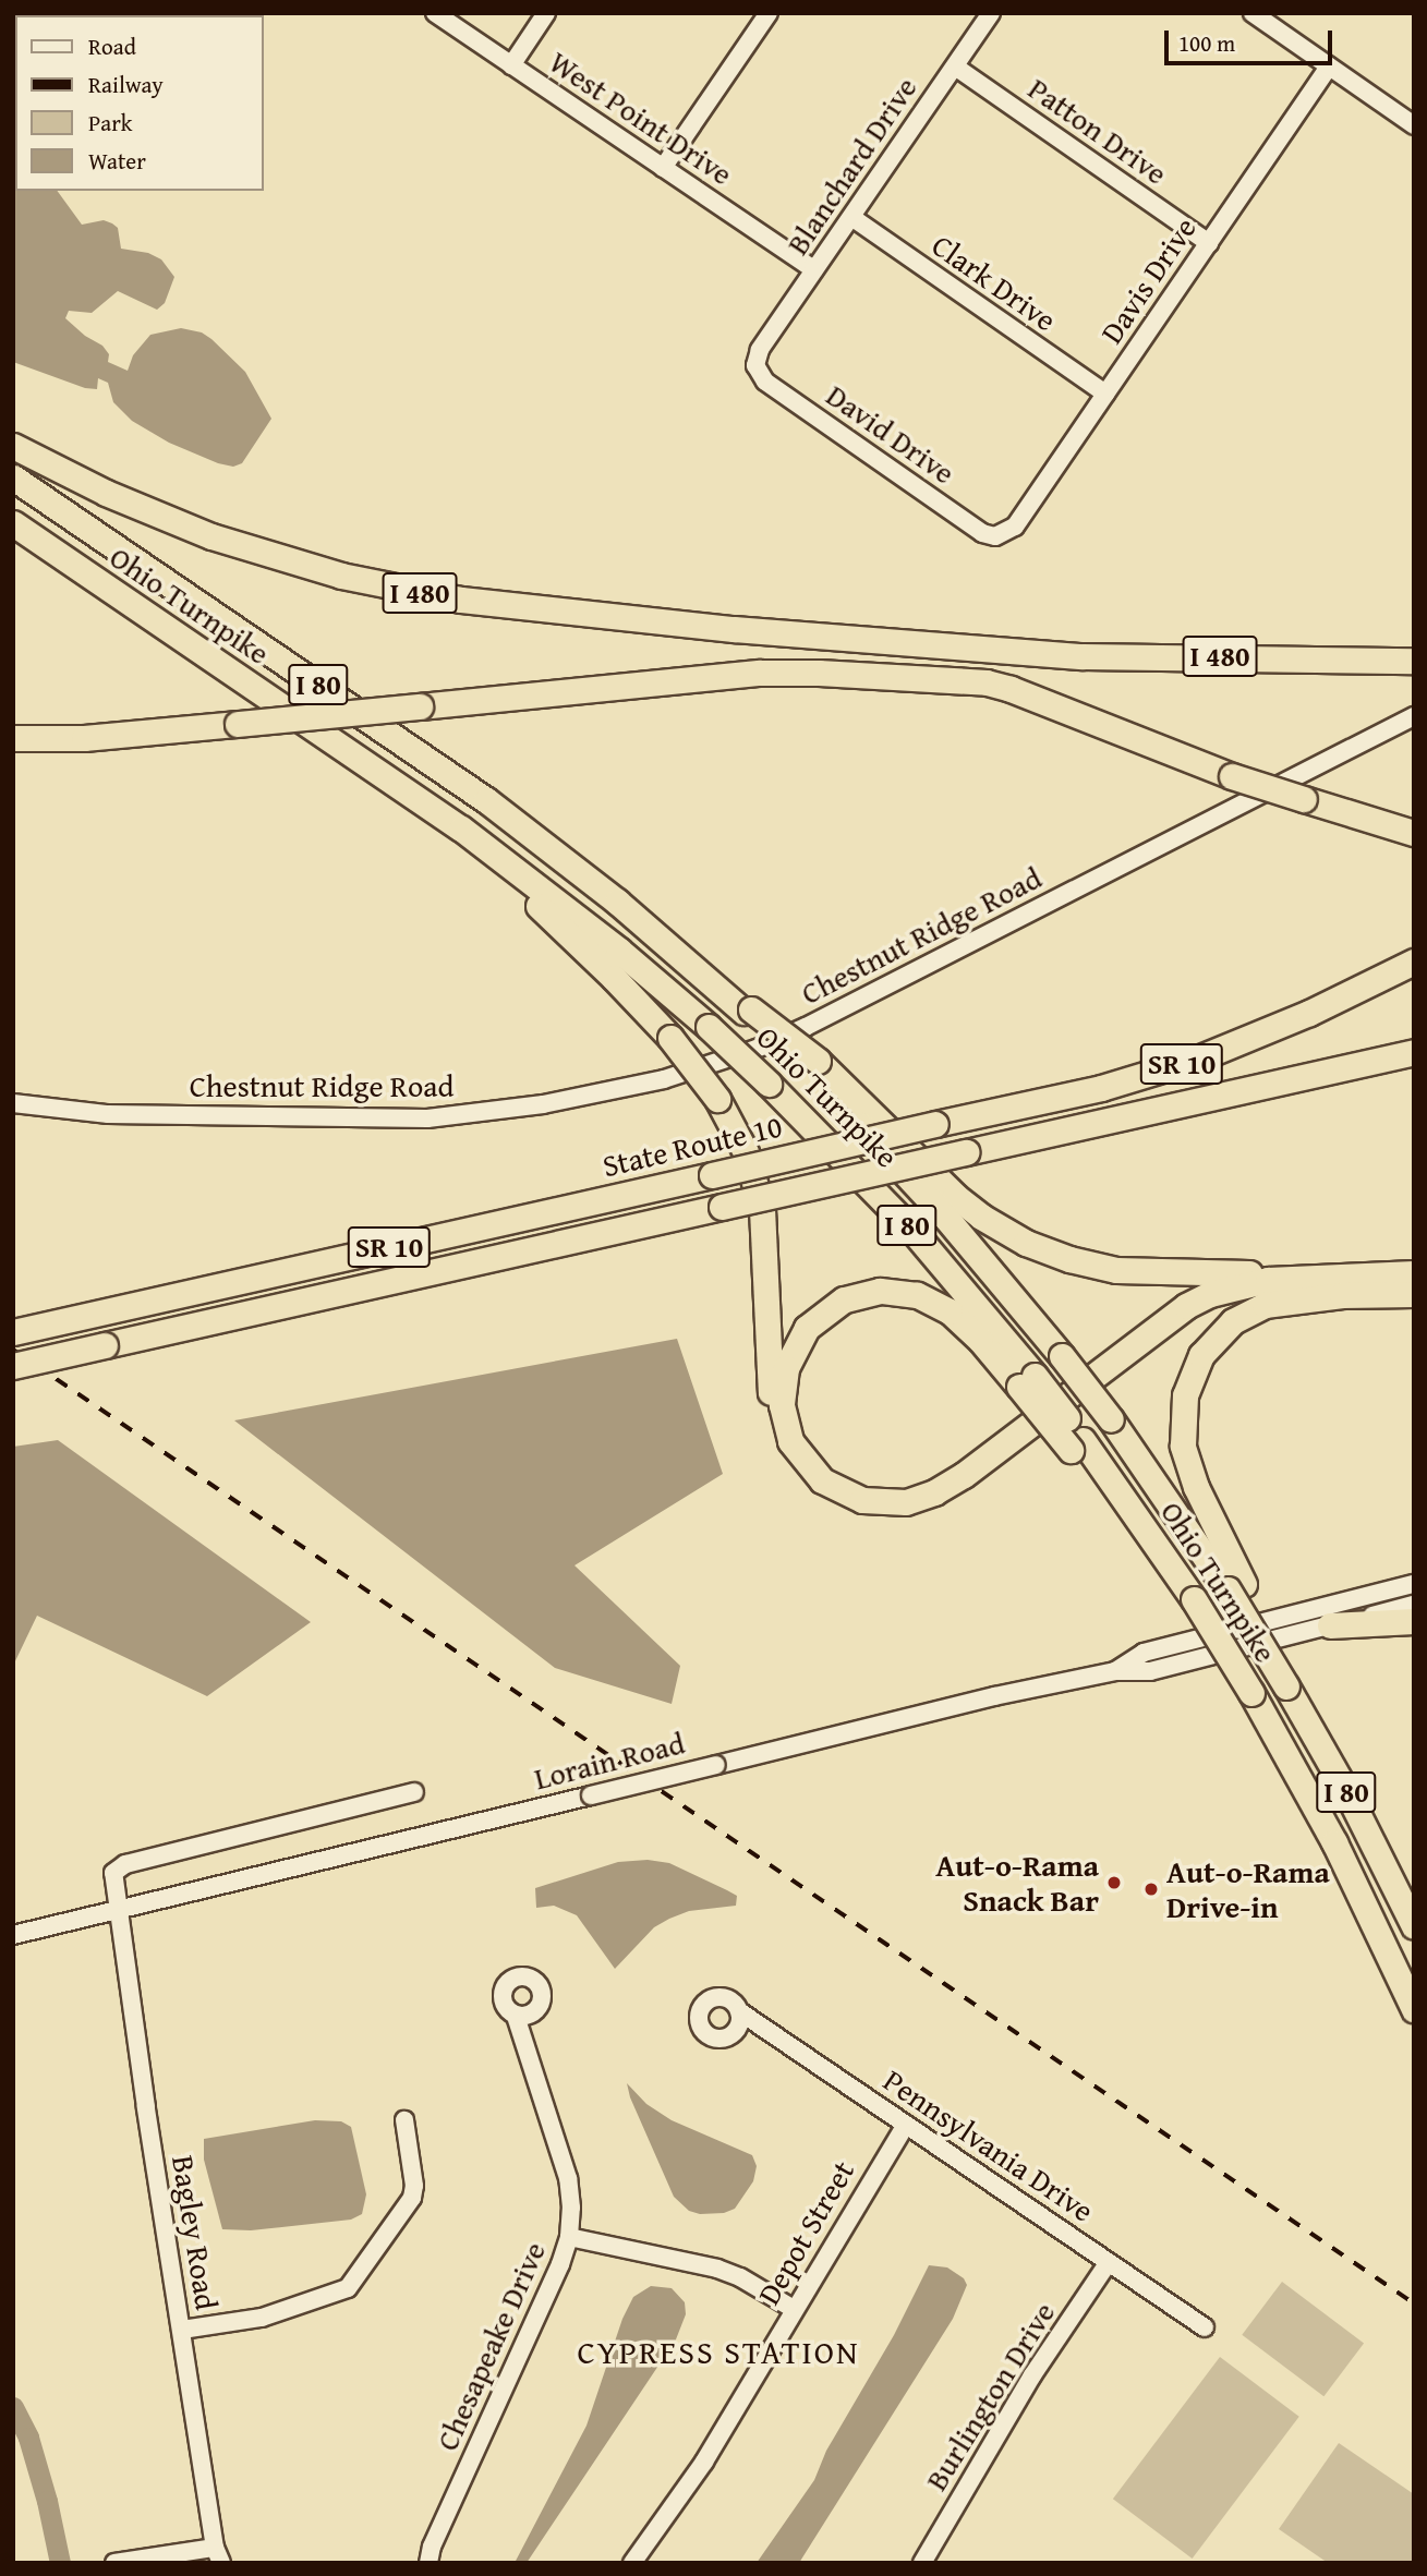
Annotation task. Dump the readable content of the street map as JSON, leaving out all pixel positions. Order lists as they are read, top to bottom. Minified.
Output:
{"streets":{"highway":["I 480","Ohio Turnpike","I 80","SR 10","State Route 10"],"street":["West Point Drive","Patton Drive","Blanchard Drive","Davis Drive","Clark Drive","David Drive","Chestnut Ridge Road","Lorain Road","Pennsylvania Drive","Bagley Road","Depot Street","Chesapeake Drive","Burlington Drive"]},"crossings":[["West Point Drive","Blanchard Drive"],["Patton Drive","Blanchard Drive"],["Patton Drive","Davis Drive"],["Blanchard Drive","Clark Drive"],["Blanchard Drive","David Drive"],["Davis Drive","Clark Drive"],["Davis Drive","David Drive"],["Ohio Turnpike","I 80"],["Lorain Road","Bagley Road"],["Pennsylvania Drive","Depot Street"],["Pennsylvania Drive","Burlington Drive"]],"districts":["CYPRESS STATION"],"places":["Aut-o-Rama Snack Bar","Aut-o-Rama Drive-in"],"legend":["Road","Railway","Park","Water"],"scale_bar":"100 m"}
